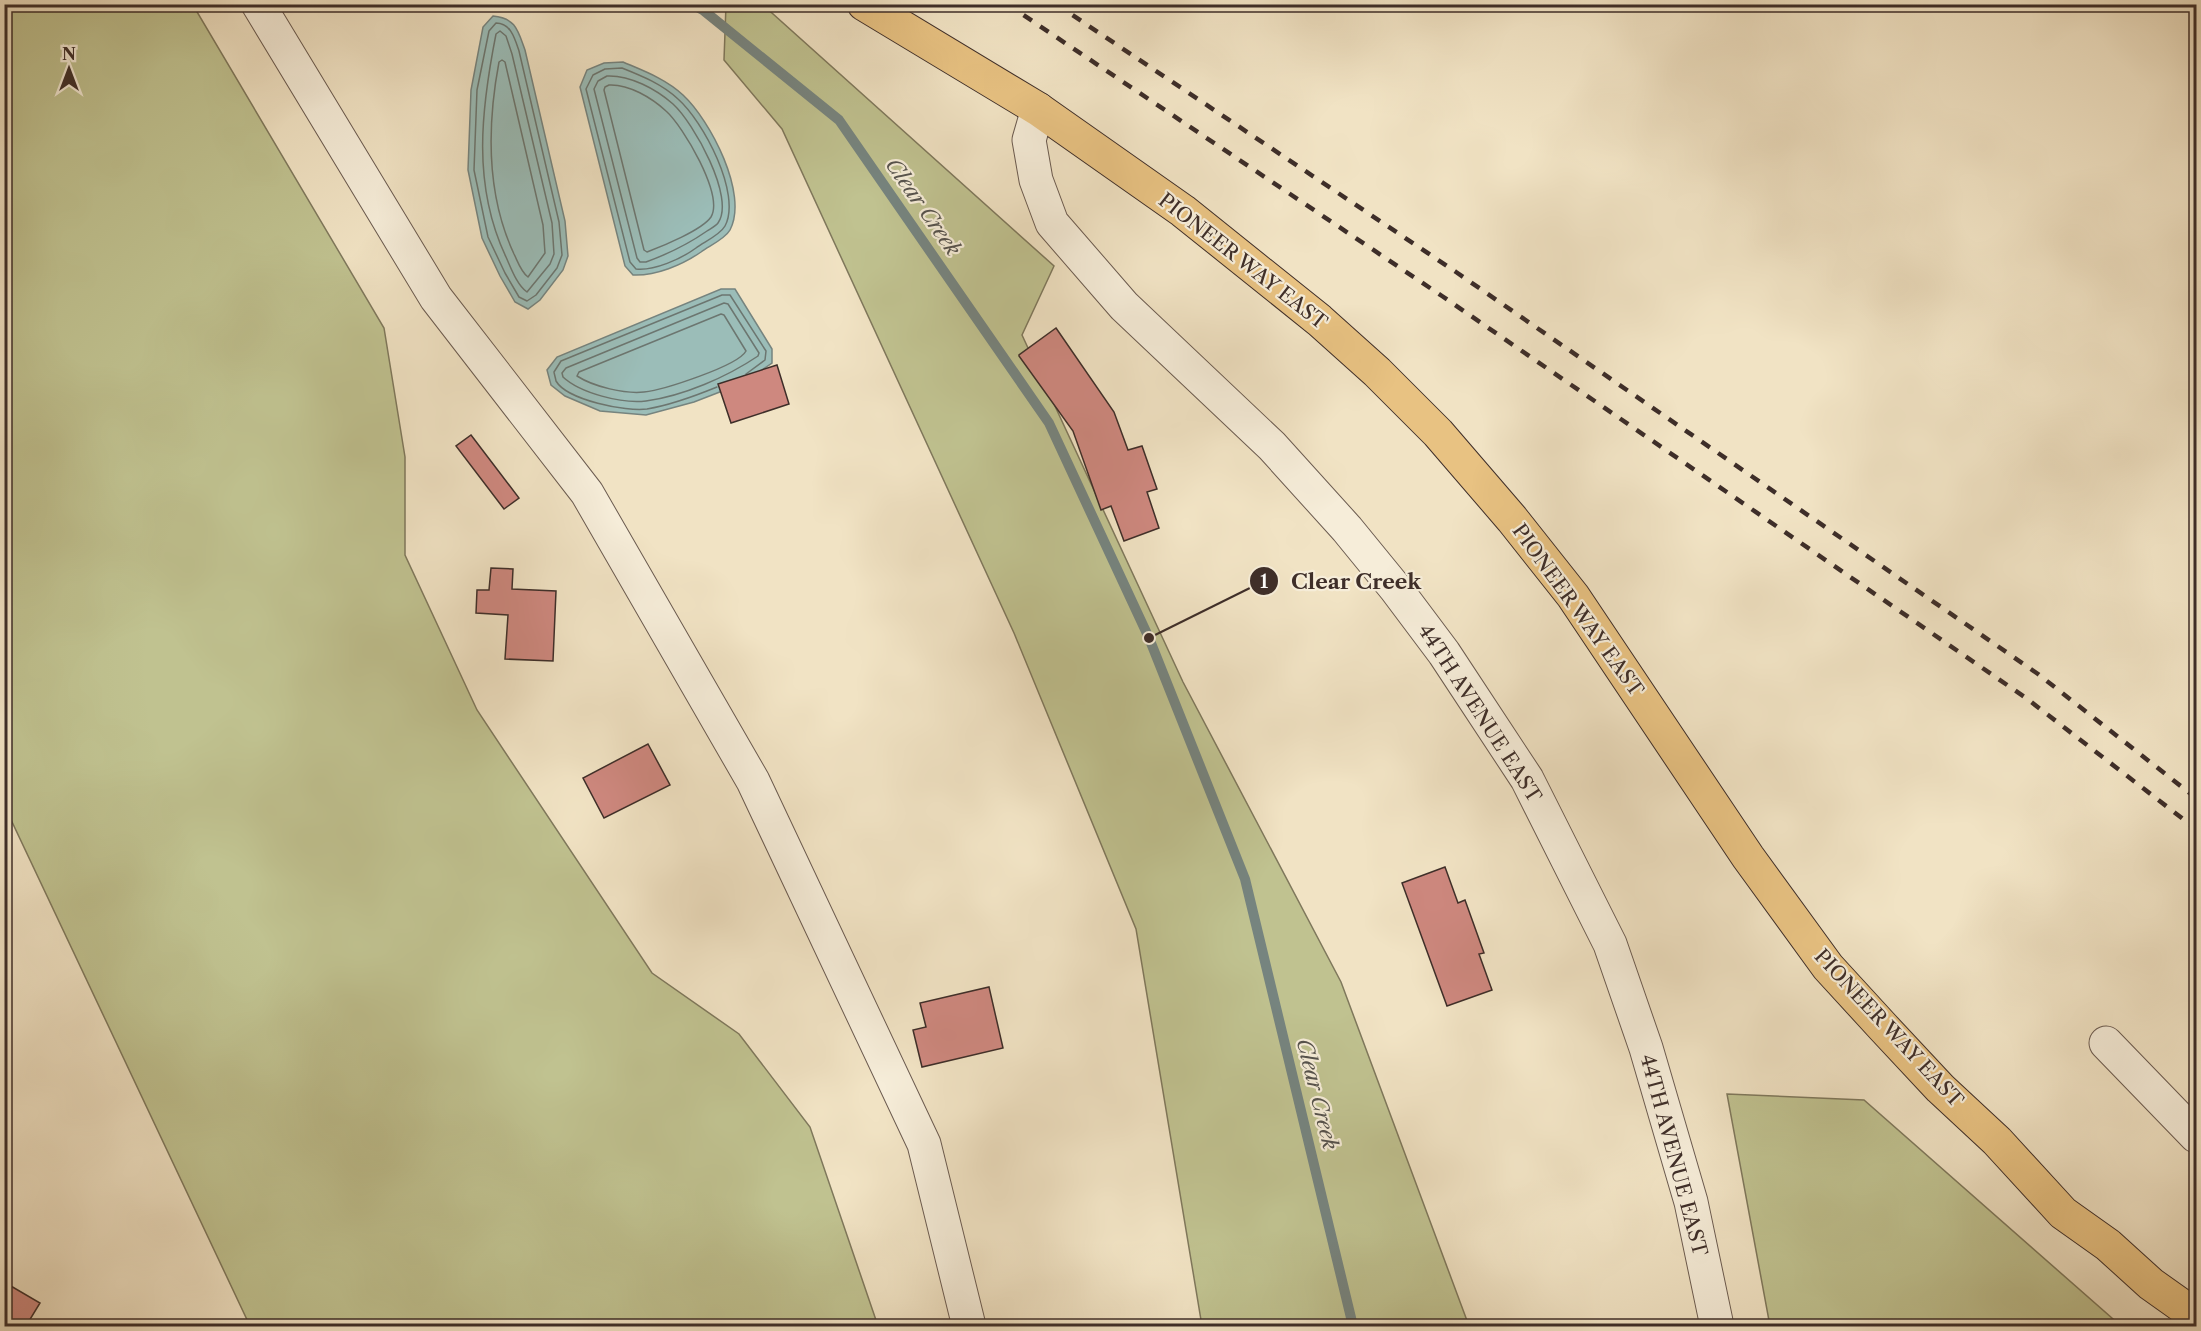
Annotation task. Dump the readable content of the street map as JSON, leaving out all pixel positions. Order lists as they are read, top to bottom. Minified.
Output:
{"streets":{"main road":["PIONEER WAY EAST"],"street":["44TH AVENUE EAST"]},"crossings":[["PIONEER WAY EAST","44TH AVENUE EAST"]],"water":["Clear Creek"],"places":["Clear Creek"],"north":"top"}
